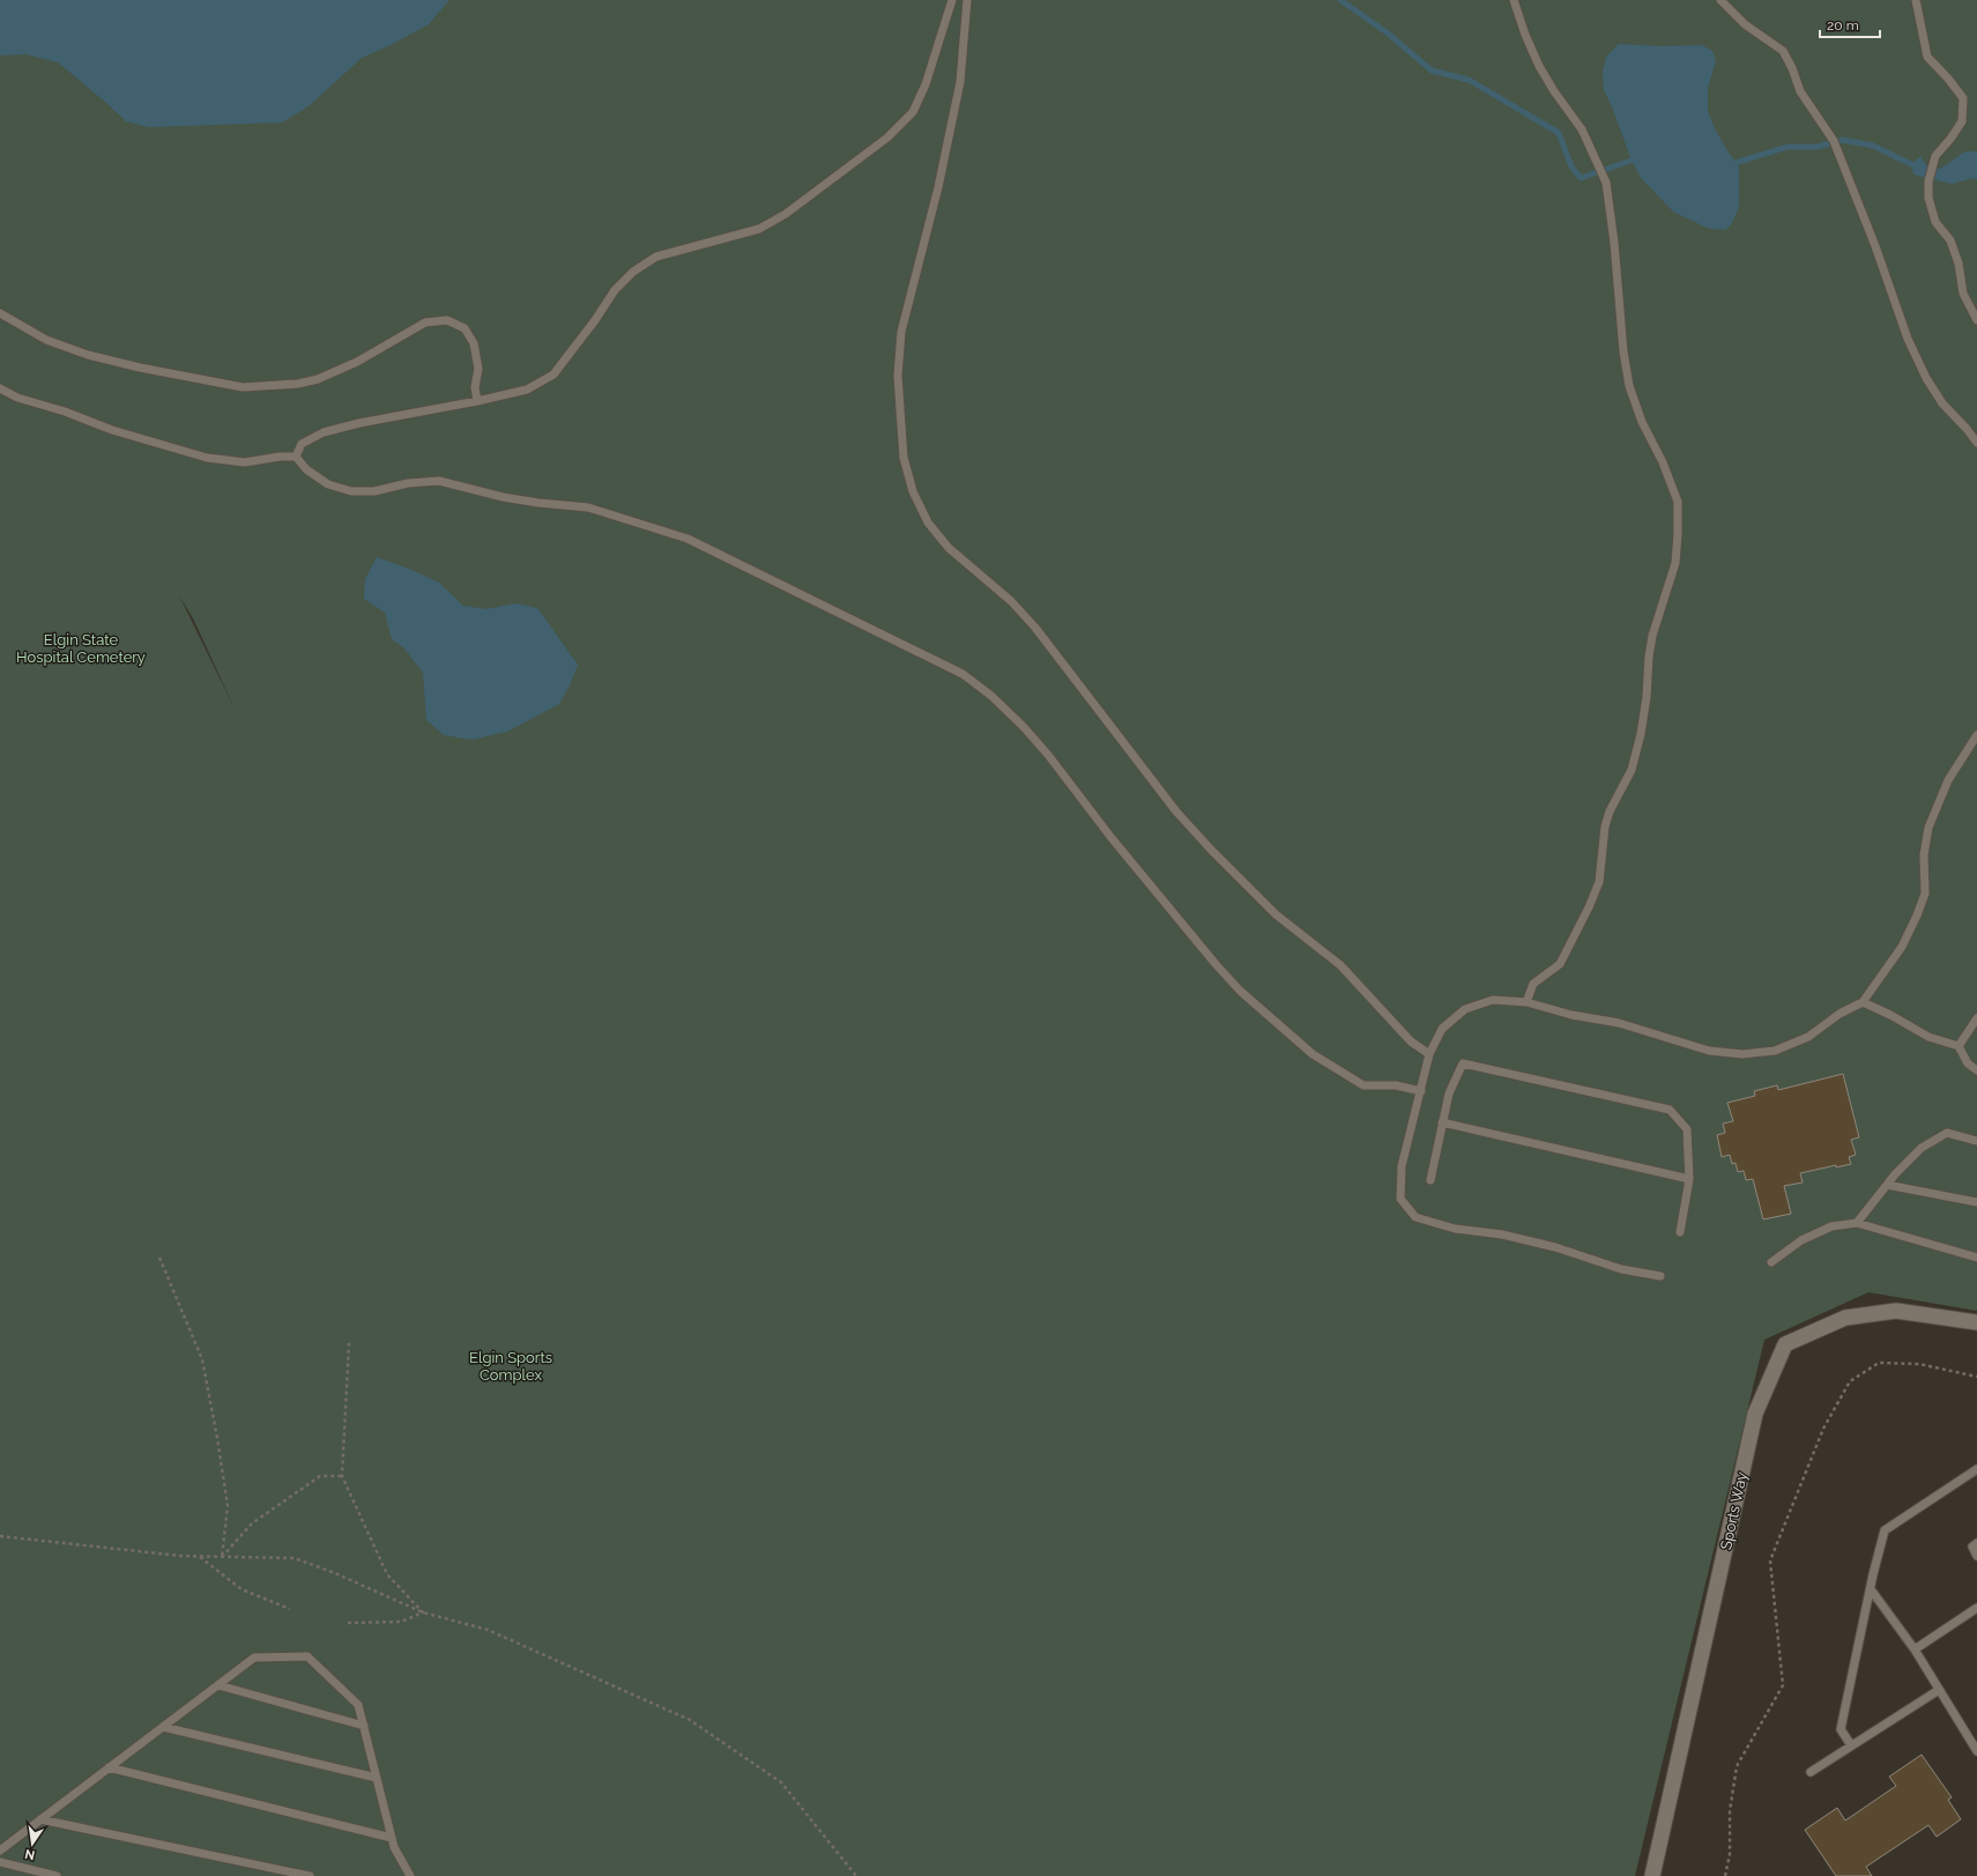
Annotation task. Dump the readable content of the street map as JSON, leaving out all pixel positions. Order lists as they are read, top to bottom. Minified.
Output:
{"streets":{"street":["Sports Way"]},"parks":["Elgin State Hospital Cemetery","Elgin Sports Complex"],"scale_bar":"20 m","north":"bottom"}
